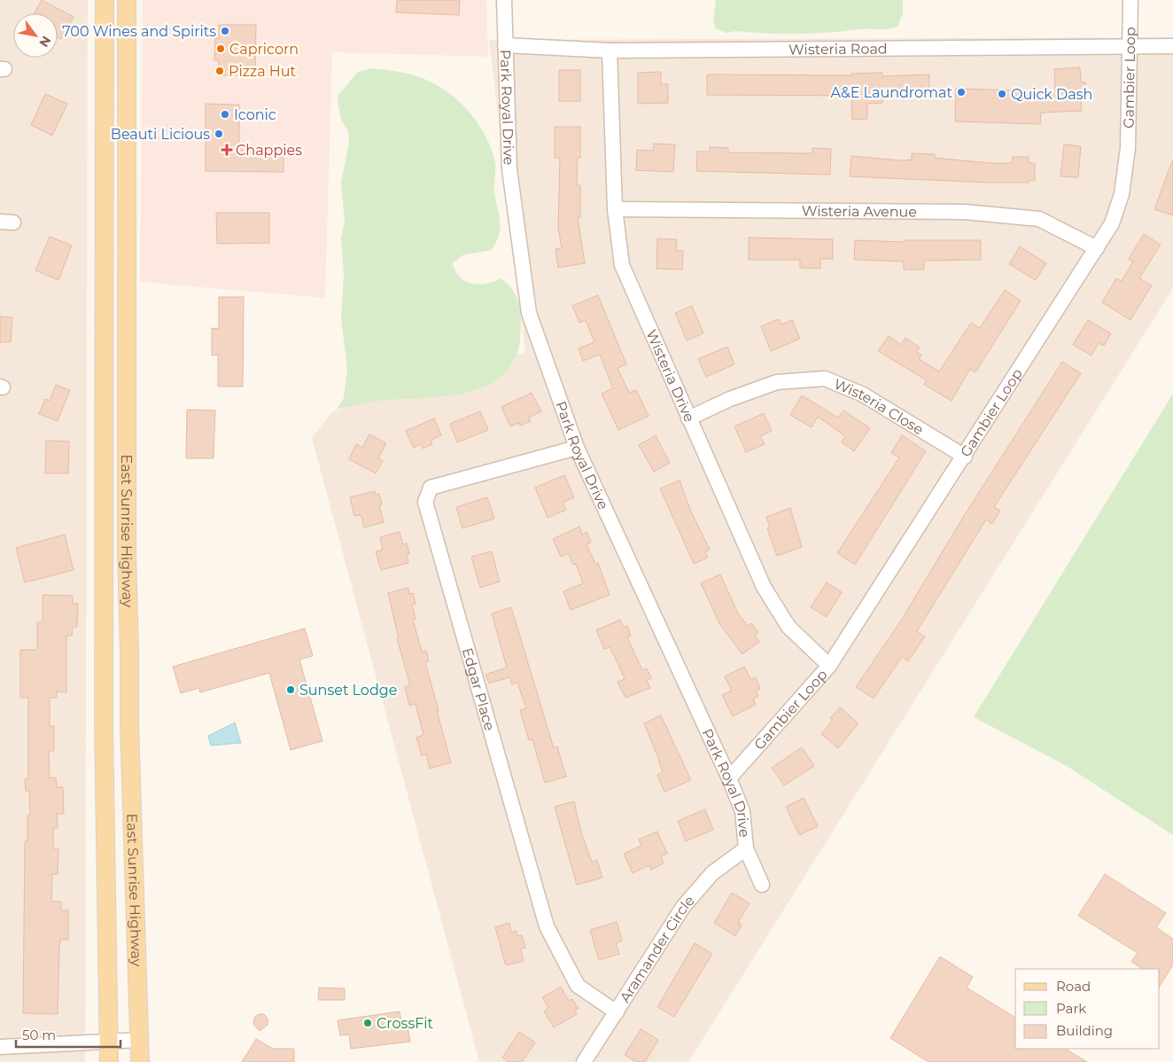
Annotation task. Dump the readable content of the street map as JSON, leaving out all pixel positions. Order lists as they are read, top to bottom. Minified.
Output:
{"streets":{"main road":["East Sunrise Highway"],"street":["Wisteria Road","Gambier Loop","Park Royal Drive","Wisteria Avenue","Wisteria Drive","Wisteria Close","Edgar Place","Aramander Circle"]},"crossings":[["Wisteria Road","Gambier Loop"],["Wisteria Road","Park Royal Drive"],["Wisteria Road","Wisteria Drive"],["Gambier Loop","Park Royal Drive"],["Gambier Loop","Wisteria Avenue"],["Gambier Loop","Wisteria Drive"],["Gambier Loop","Wisteria Close"],["Park Royal Drive","Edgar Place"],["Park Royal Drive","Aramander Circle"],["Wisteria Avenue","Wisteria Drive"],["Wisteria Drive","Wisteria Close"],["Edgar Place","Aramander Circle"]],"places":{"other":["700 Wines and Spirits","Capricorn","Pizza Hut","A&E Laundromat","Quick Dash","Iconic","Beauti Licious","Sunset Lodge","CrossFit"],"health":["Chappies"]},"legend":["Road","Park","Building"],"scale_bar":"50 m","north":"bottom right"}
